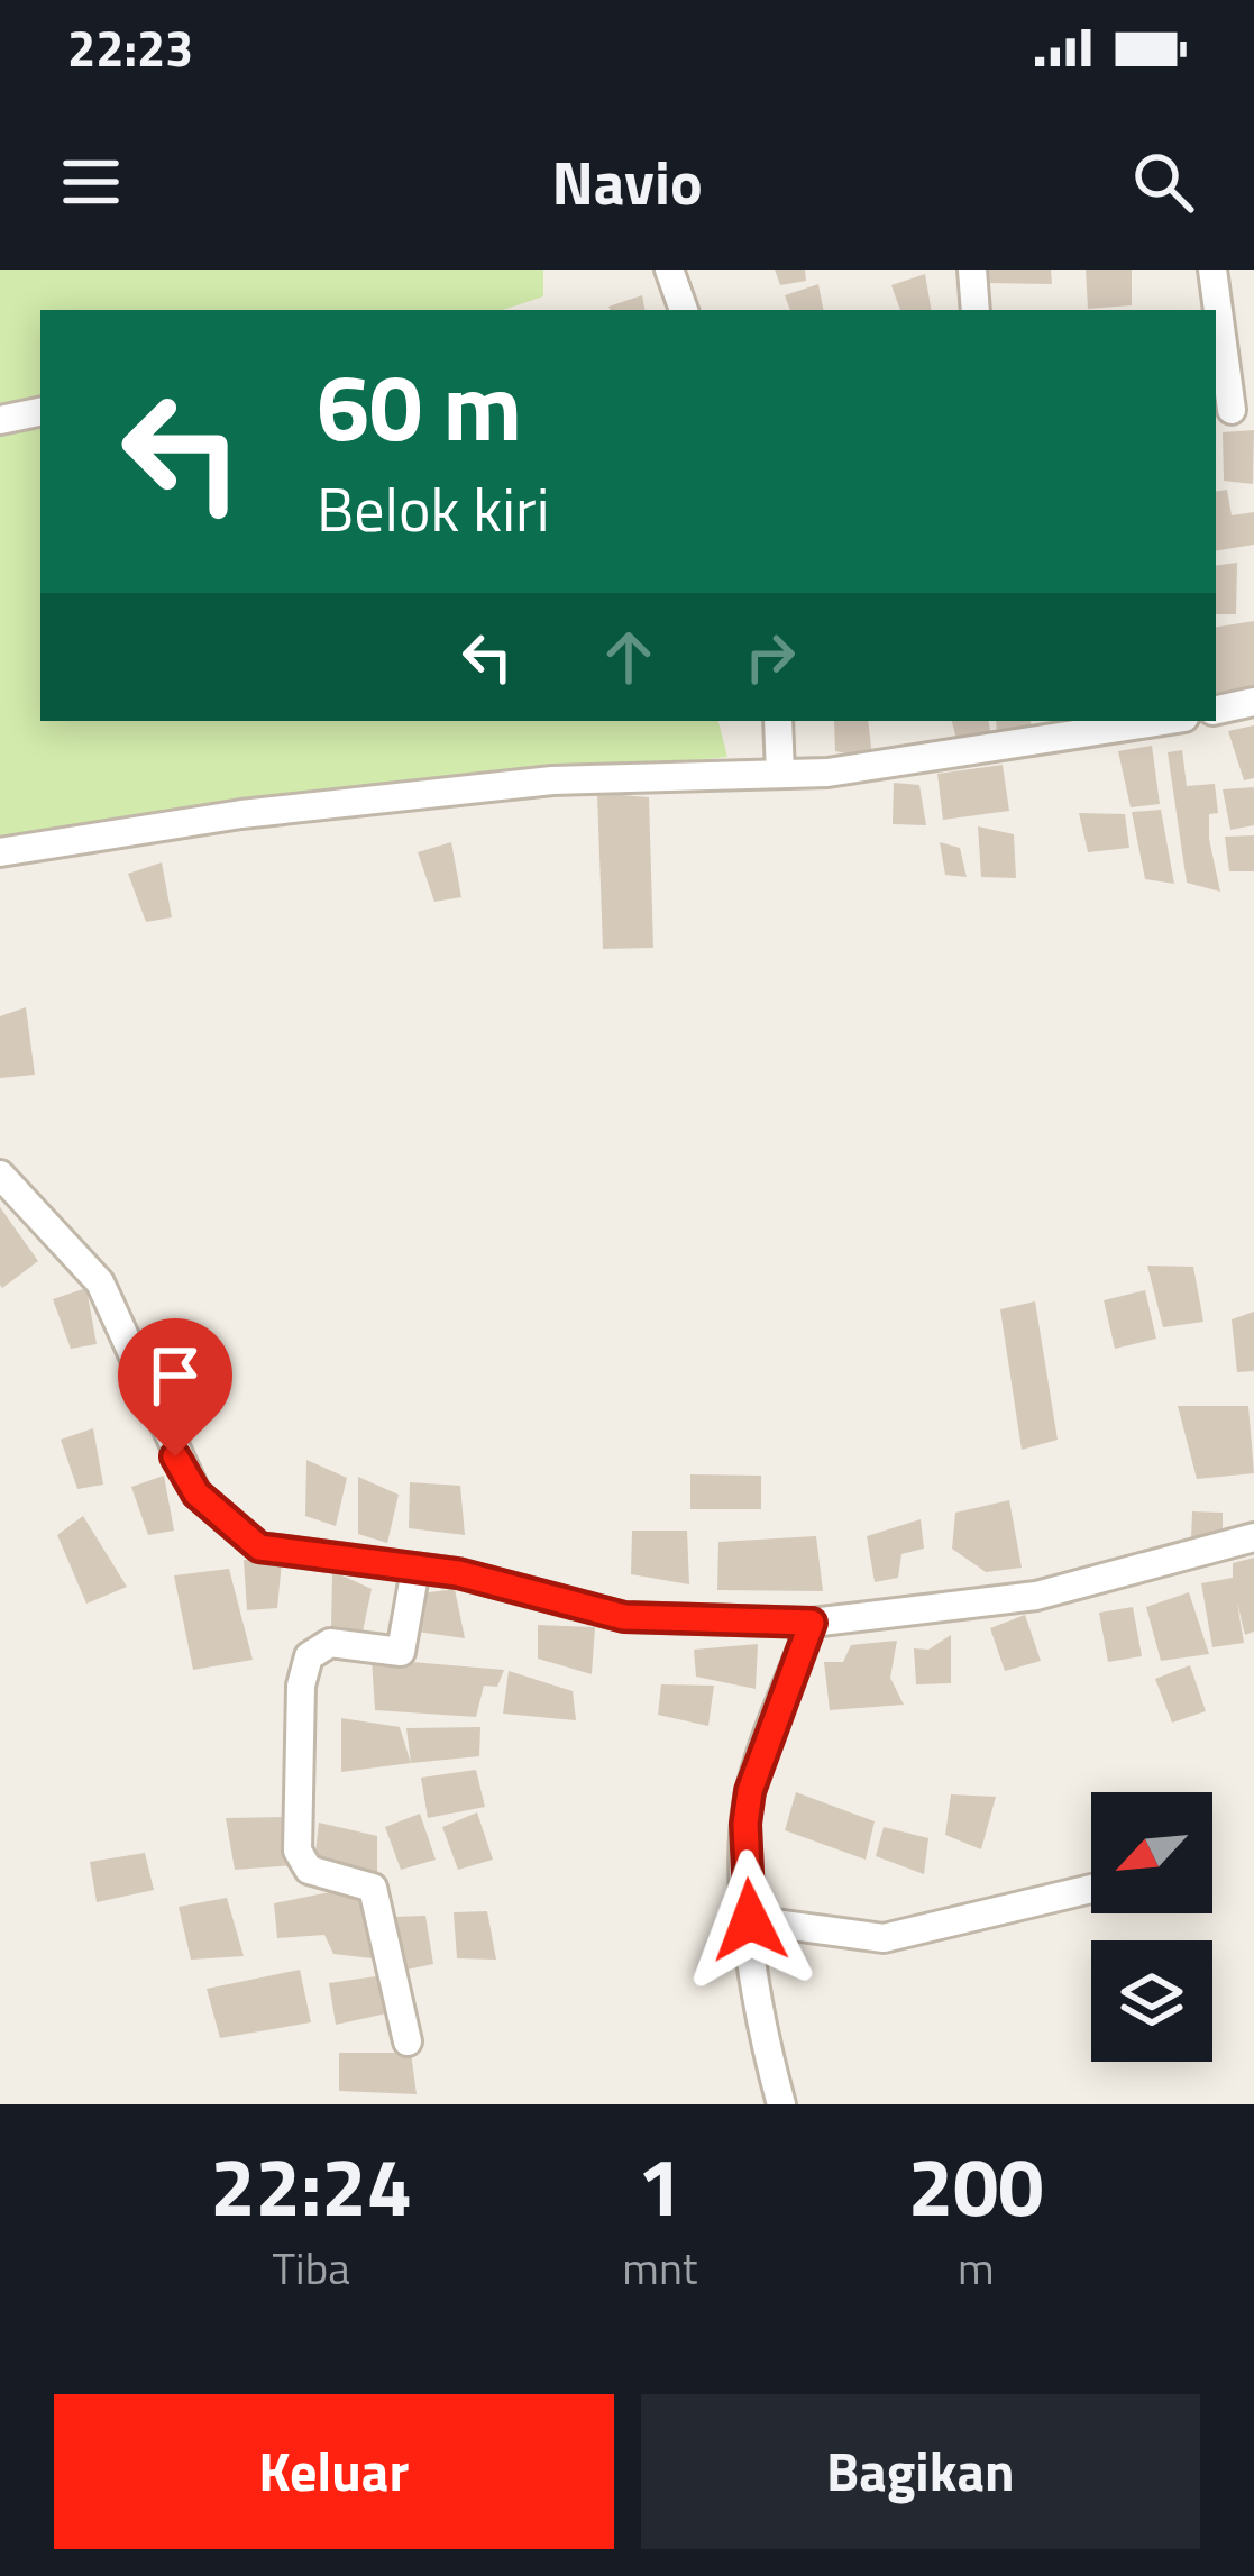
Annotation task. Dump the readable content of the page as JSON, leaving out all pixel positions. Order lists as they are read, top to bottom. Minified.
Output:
{"north":"bottom left","page":{"status":"22:23","header":"Navio","turn":["60 m","Belok kiri"],"eta":["22:24","Tiba","1","mnt","200","m"],"buttons":["Keluar","Bagikan"]}}
